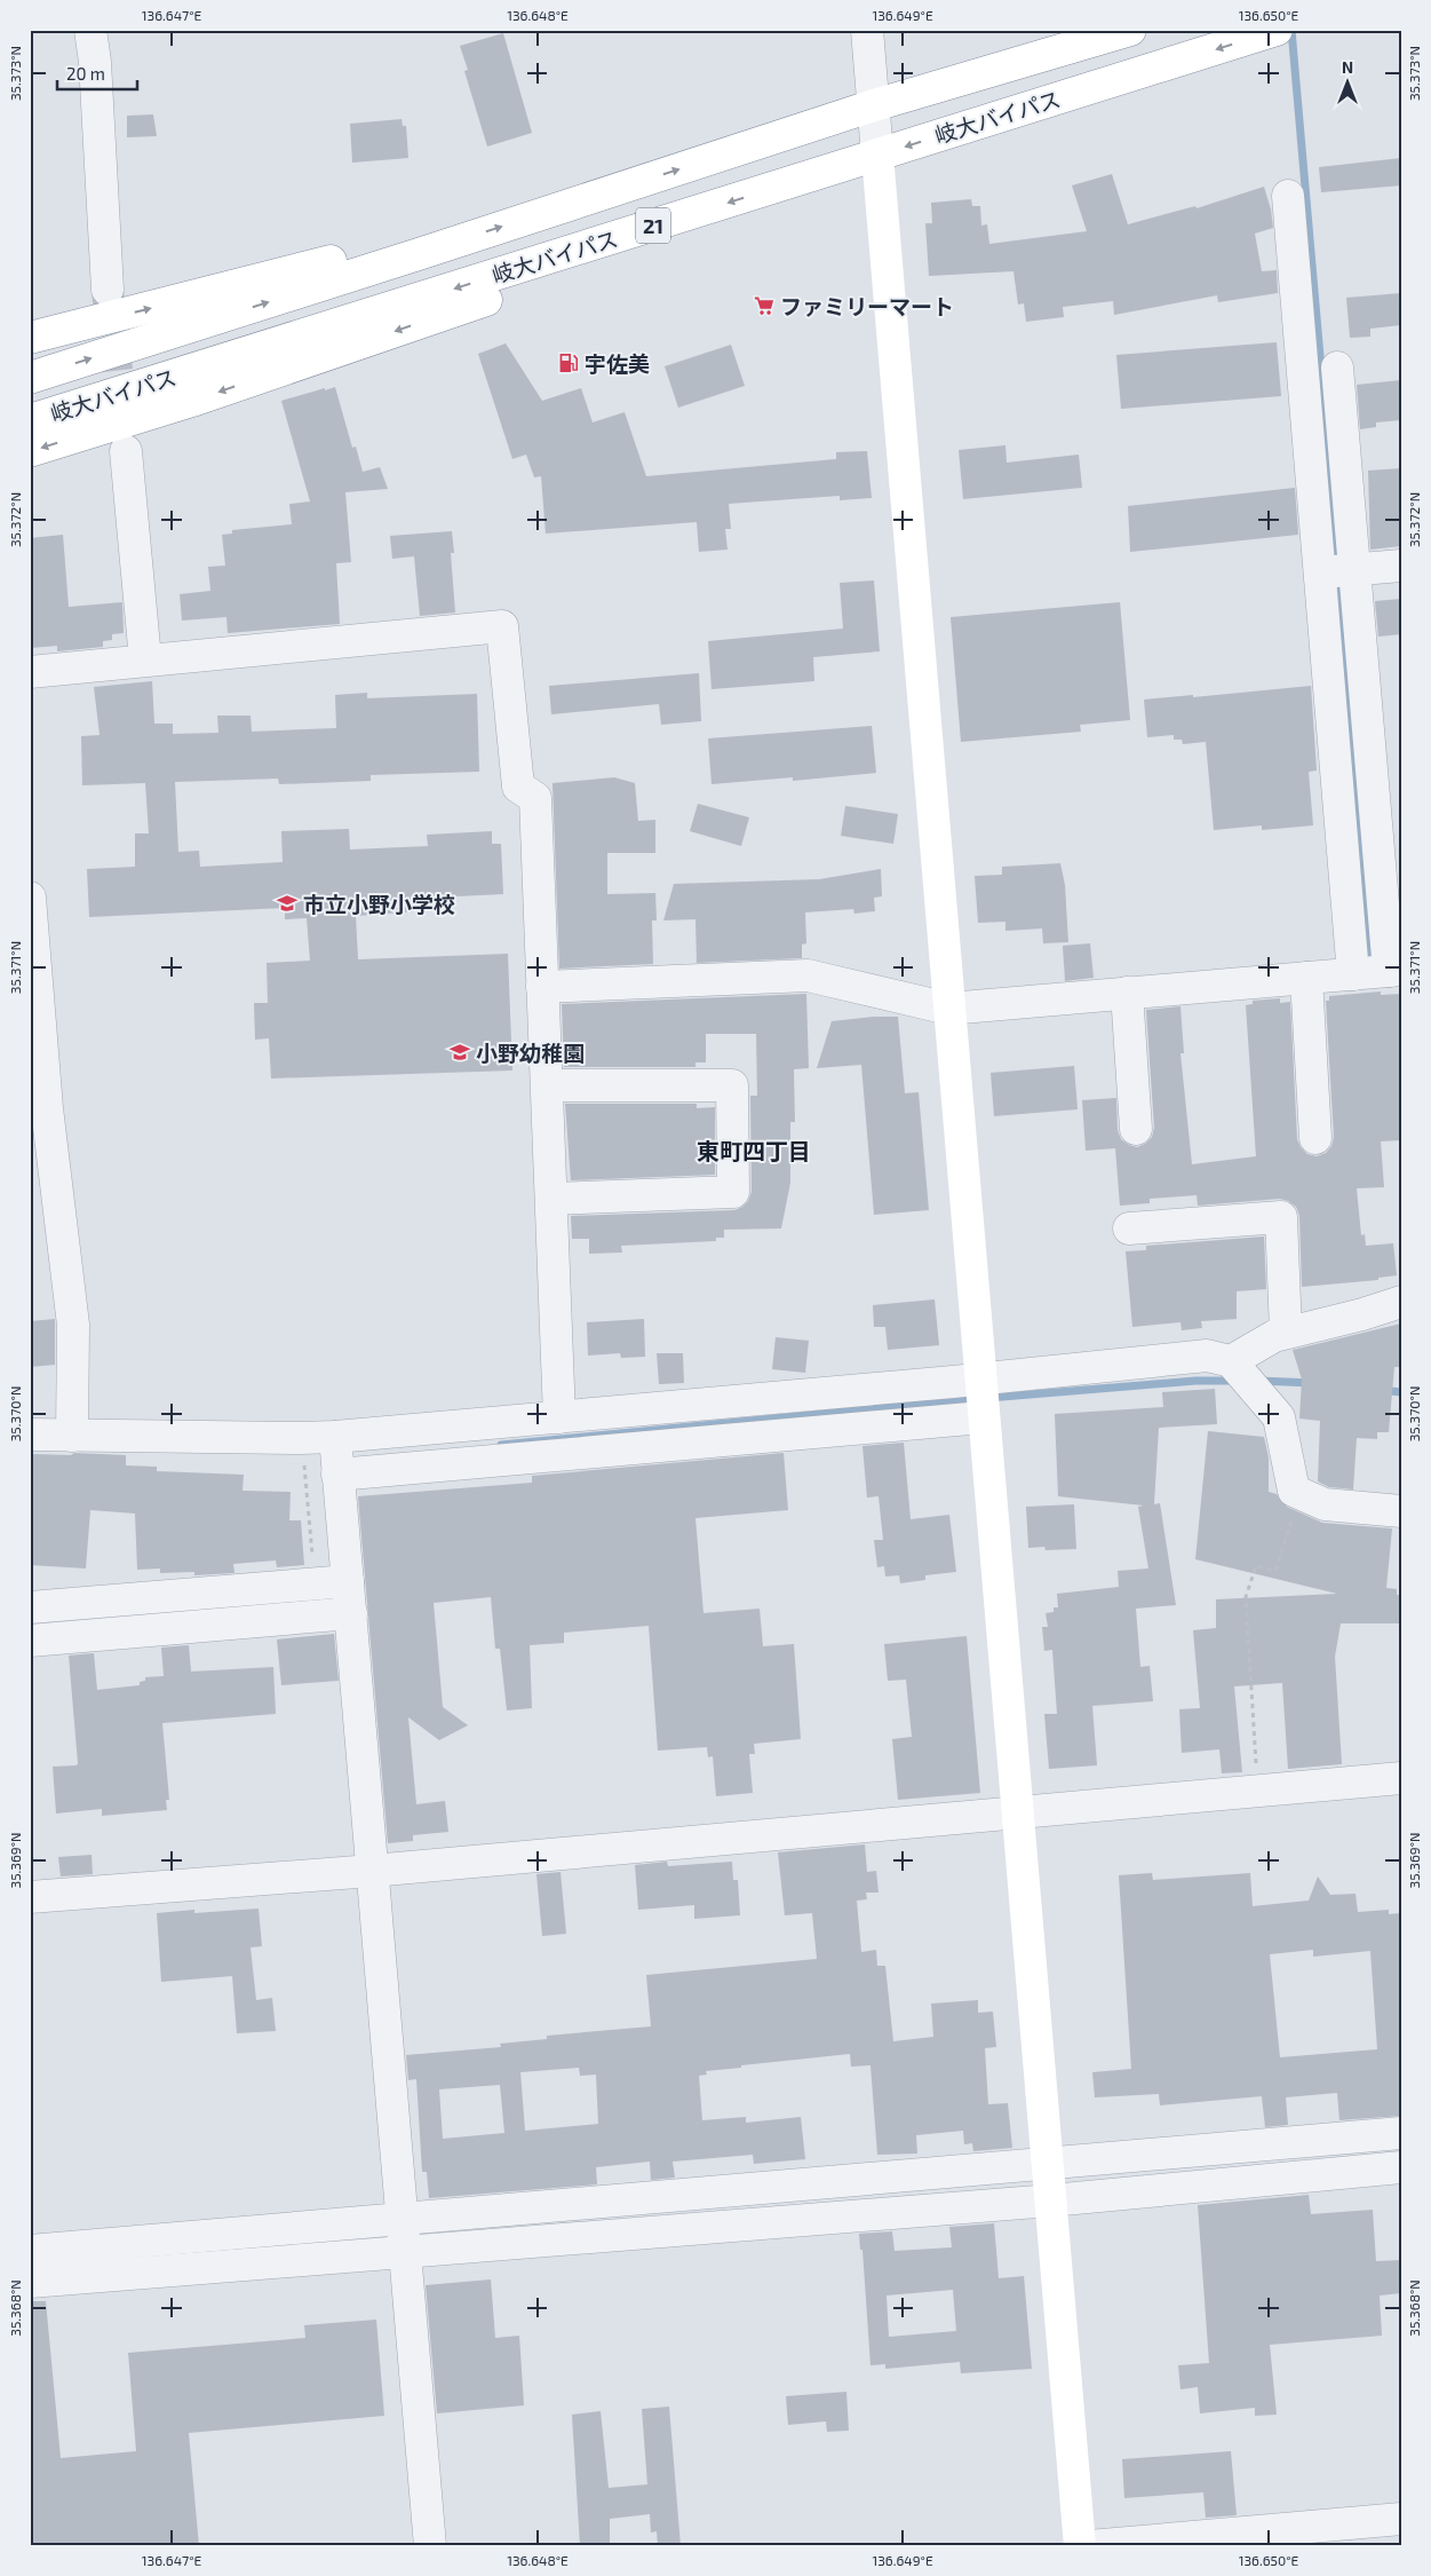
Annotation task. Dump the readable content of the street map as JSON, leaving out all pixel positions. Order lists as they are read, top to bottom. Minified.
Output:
{"streets":{"main road":["岐大バイパス","21"]},"crossings":[["岐大バイパス","21"]],"districts":["東町四丁目"],"places":{"supermarket":["ファミリーマート"],"fuel station":["宇佐美"],"school or university":["市立小野小学校","小野幼稚園"]},"scale_bar":"20 m","north":"top","coordinates":["136.647°E","136.648°E","136.649°E","136.650°E","35.373°N","35.372°N","35.371°N","35.370°N","35.369°N","35.368°N"]}
